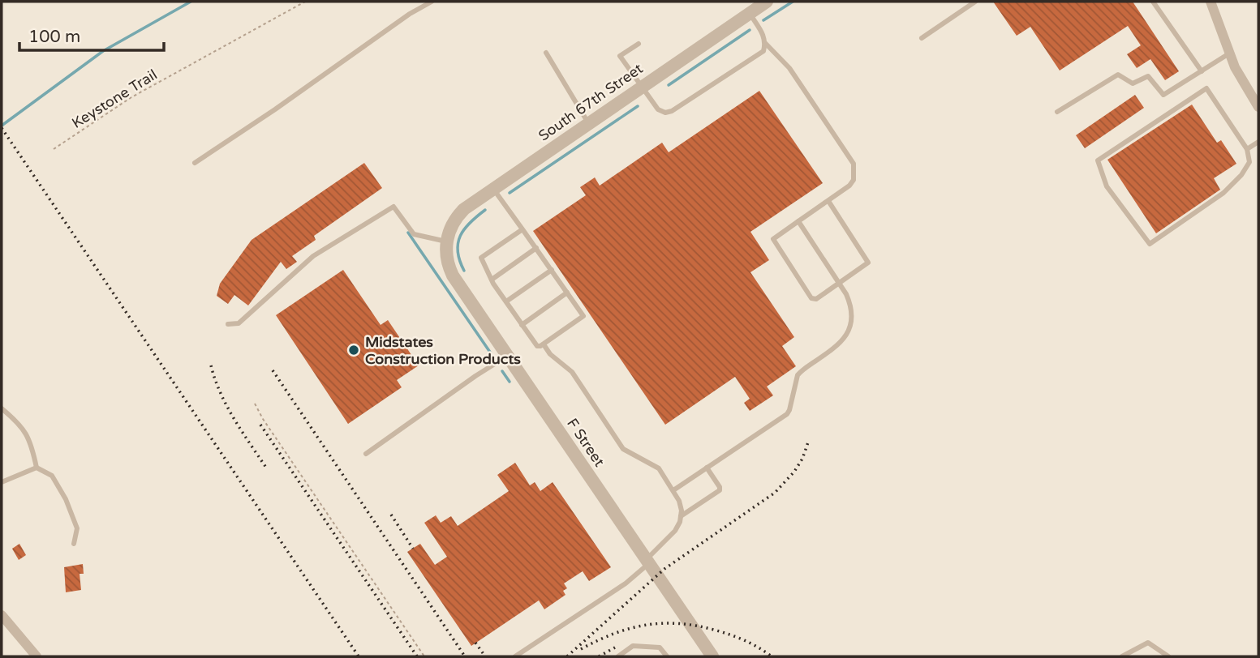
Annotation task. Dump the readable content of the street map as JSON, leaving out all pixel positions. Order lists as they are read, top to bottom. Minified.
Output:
{"streets":{"street":["South 67th Street","F Street"],"path":["Keystone Trail"]},"crossings":[["South 67th Street","F Street"]],"places":["Midstates Construction Products"],"scale_bar":"100 m"}
